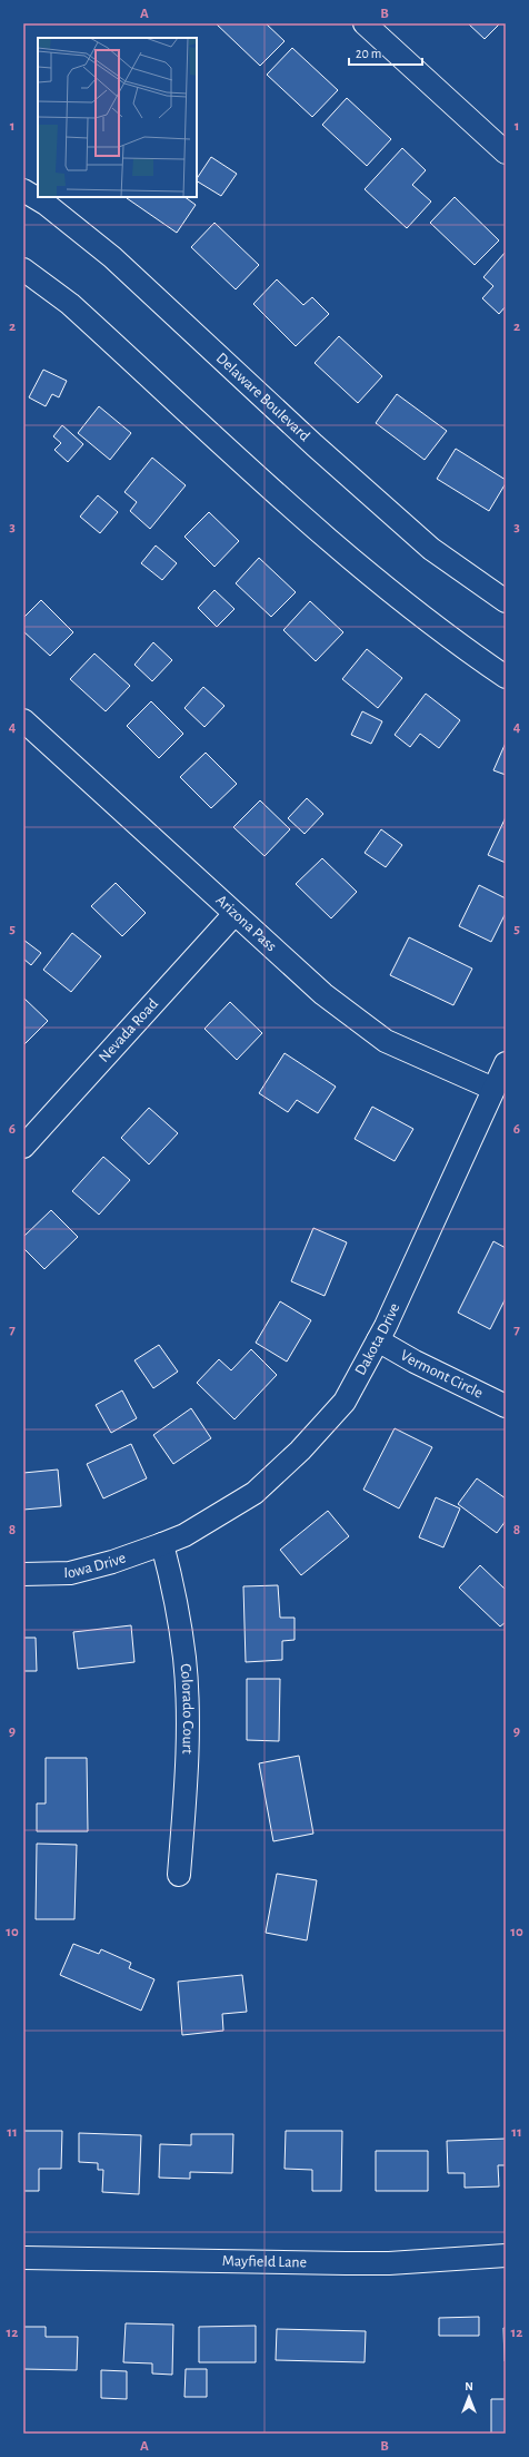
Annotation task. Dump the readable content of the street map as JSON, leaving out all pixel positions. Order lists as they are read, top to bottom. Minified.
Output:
{"streets":{"street":["Delaware Boulevard","Arizona Pass","Nevada Road","Dakota Drive","Vermont Circle","Iowa Drive","Colorado Court","Mayfield Lane"]},"crossings":[["Arizona Pass","Nevada Road"],["Arizona Pass","Dakota Drive"],["Dakota Drive","Vermont Circle"],["Dakota Drive","Iowa Drive"],["Dakota Drive","Colorado Court"],["Iowa Drive","Colorado Court"]],"scale_bar":"20 m","north":"top","grid":{"columns":["A","B"],"rows":["1","2","3","4","5","6","7","8","9","10","11","12"]}}
